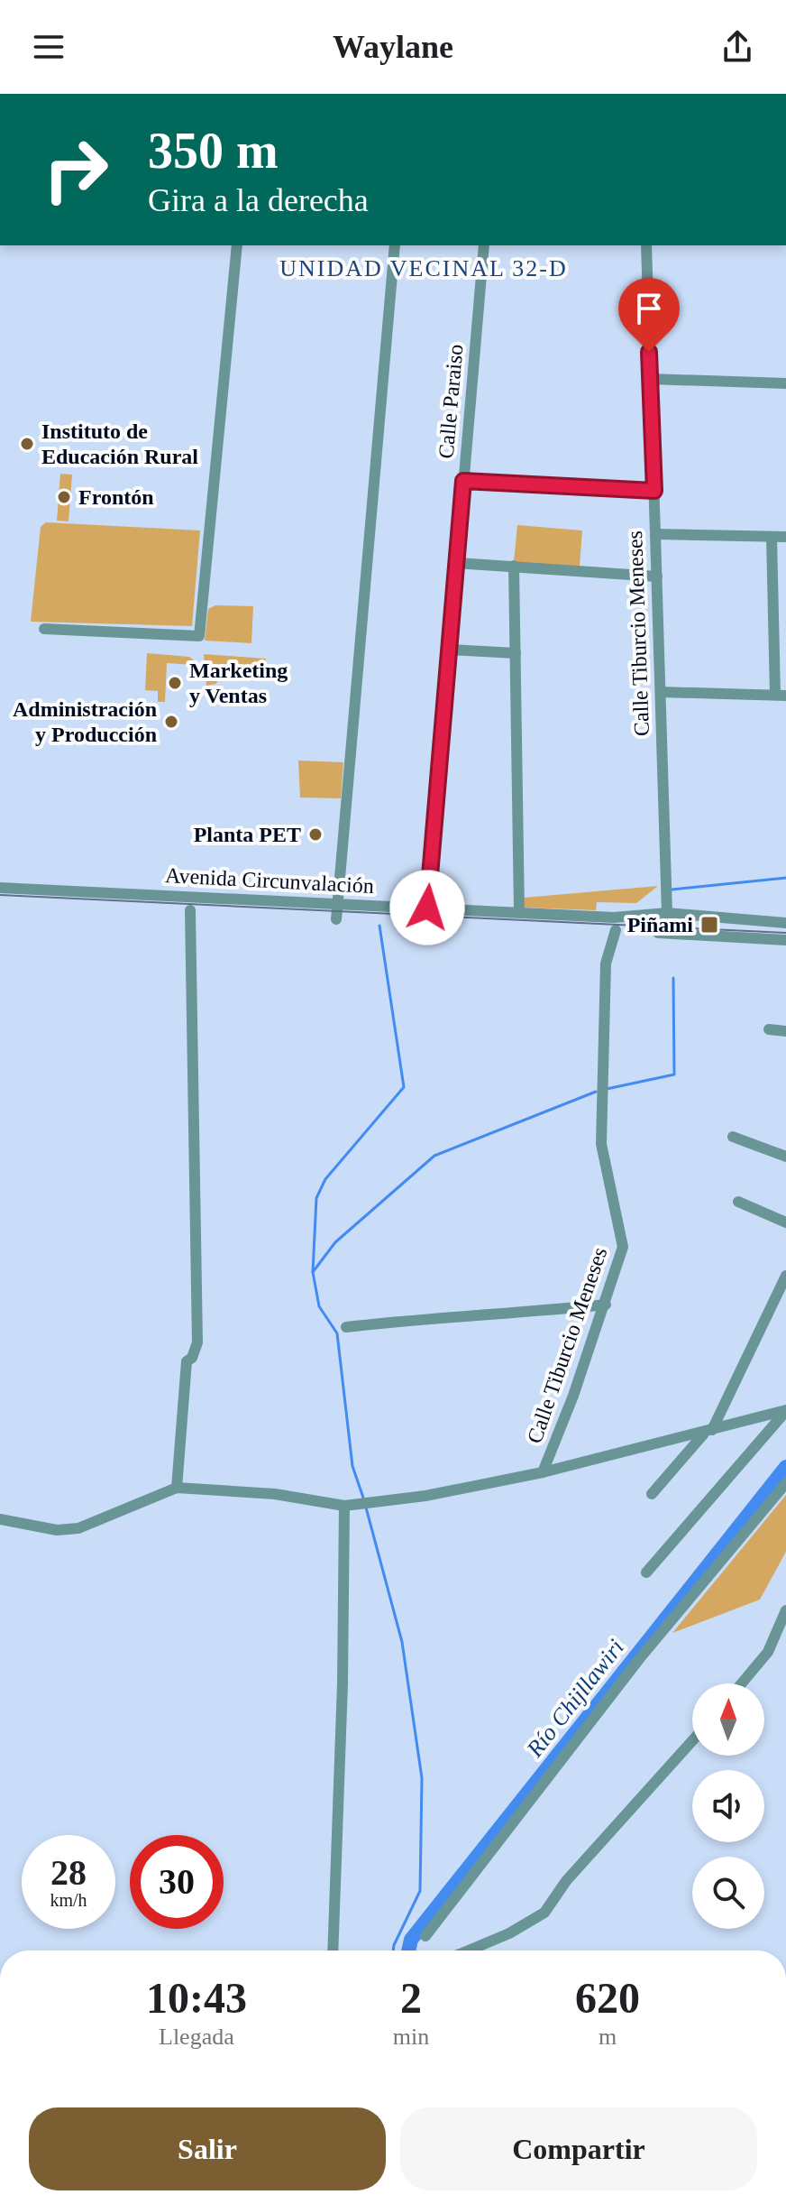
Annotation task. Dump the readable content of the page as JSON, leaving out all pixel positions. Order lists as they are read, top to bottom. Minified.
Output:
{"streets":{"street":["Calle Paraiso","Calle Tiburcio Meneses","Avenida Circunvalación"]},"crossings":[["Calle Paraiso","Avenida Circunvalación"],["Calle Tiburcio Meneses","Avenida Circunvalación"]],"districts":["UNIDAD VECINAL 32-D"],"water":["Río Chijllawiri"],"places":{"other":["Instituto de Educación Rural","Frontón","Marketing y Ventas","Administración y Producción","Planta PET"],"transit":["Piñami"]},"north":"top","page":{"header":"Waylane","turn":["350 m","Gira a la derecha"],"speed":"28 km/h","limit":"30","eta":["10:43","Llegada","2","min","620","m"],"buttons":["Salir","Compartir"]}}
